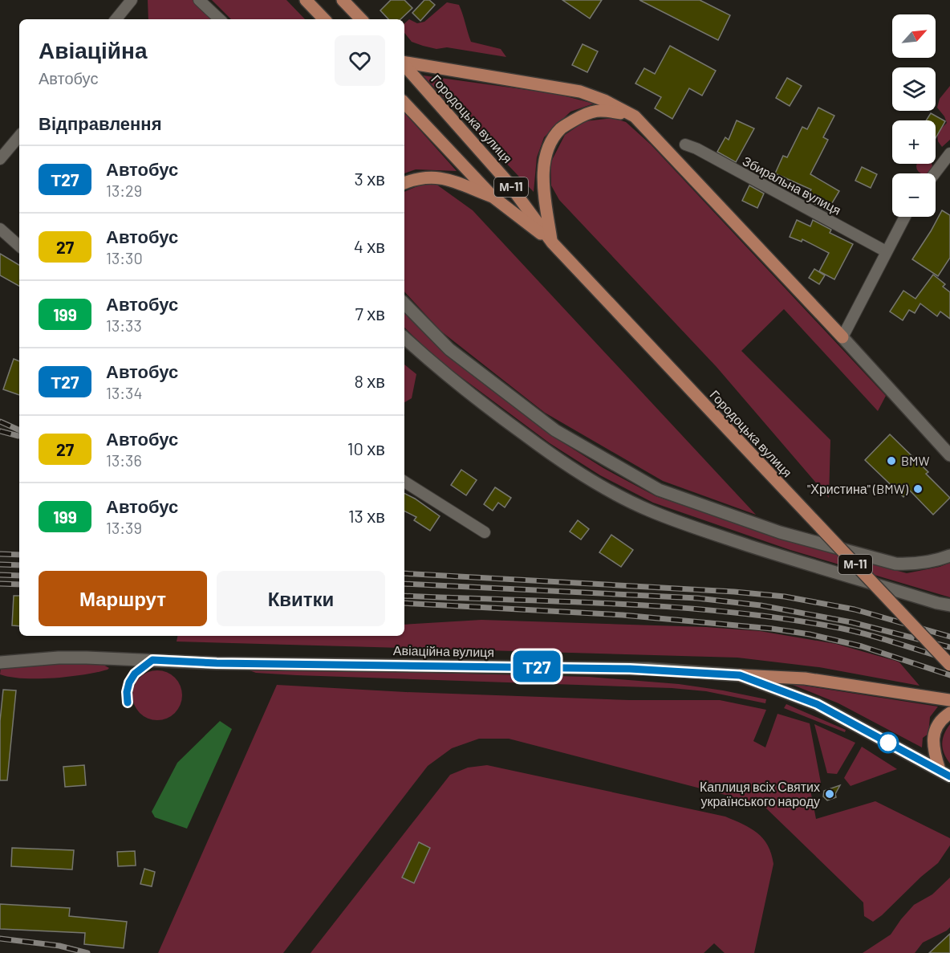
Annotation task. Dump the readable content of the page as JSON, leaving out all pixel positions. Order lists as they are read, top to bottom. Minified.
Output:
{"streets":{"main road":["Городоцька вулиця","М-11"],"street":["Збиральна вулиця","Авіаційна вулиця"]},"places":["BMW","\"Христина\" (BMW)","Каплиця всіх Святих українського народу"],"lines":["bus line Т27"],"north":"top right","page":{"on_map":"Т27","map_buttons":["+","−"],"heading":[["Авіаційна","Автобус"],"Відправлення"],"list":[{"mark":"Т27","name":"Автобус","note":"13:29","value":"3 хв"},{"mark":"27","name":"Автобус","note":"13:30","value":"4 хв"},{"mark":"199","name":"Автобус","note":"13:33","value":"7 хв"},{"mark":"Т27","name":"Автобус","note":"13:34","value":"8 хв"},{"mark":"27","name":"Автобус","note":"13:36","value":"10 хв"},{"mark":"199","name":"Автобус","note":"13:39","value":"13 хв"}],"buttons":["Маршрут","Квитки"]}}
